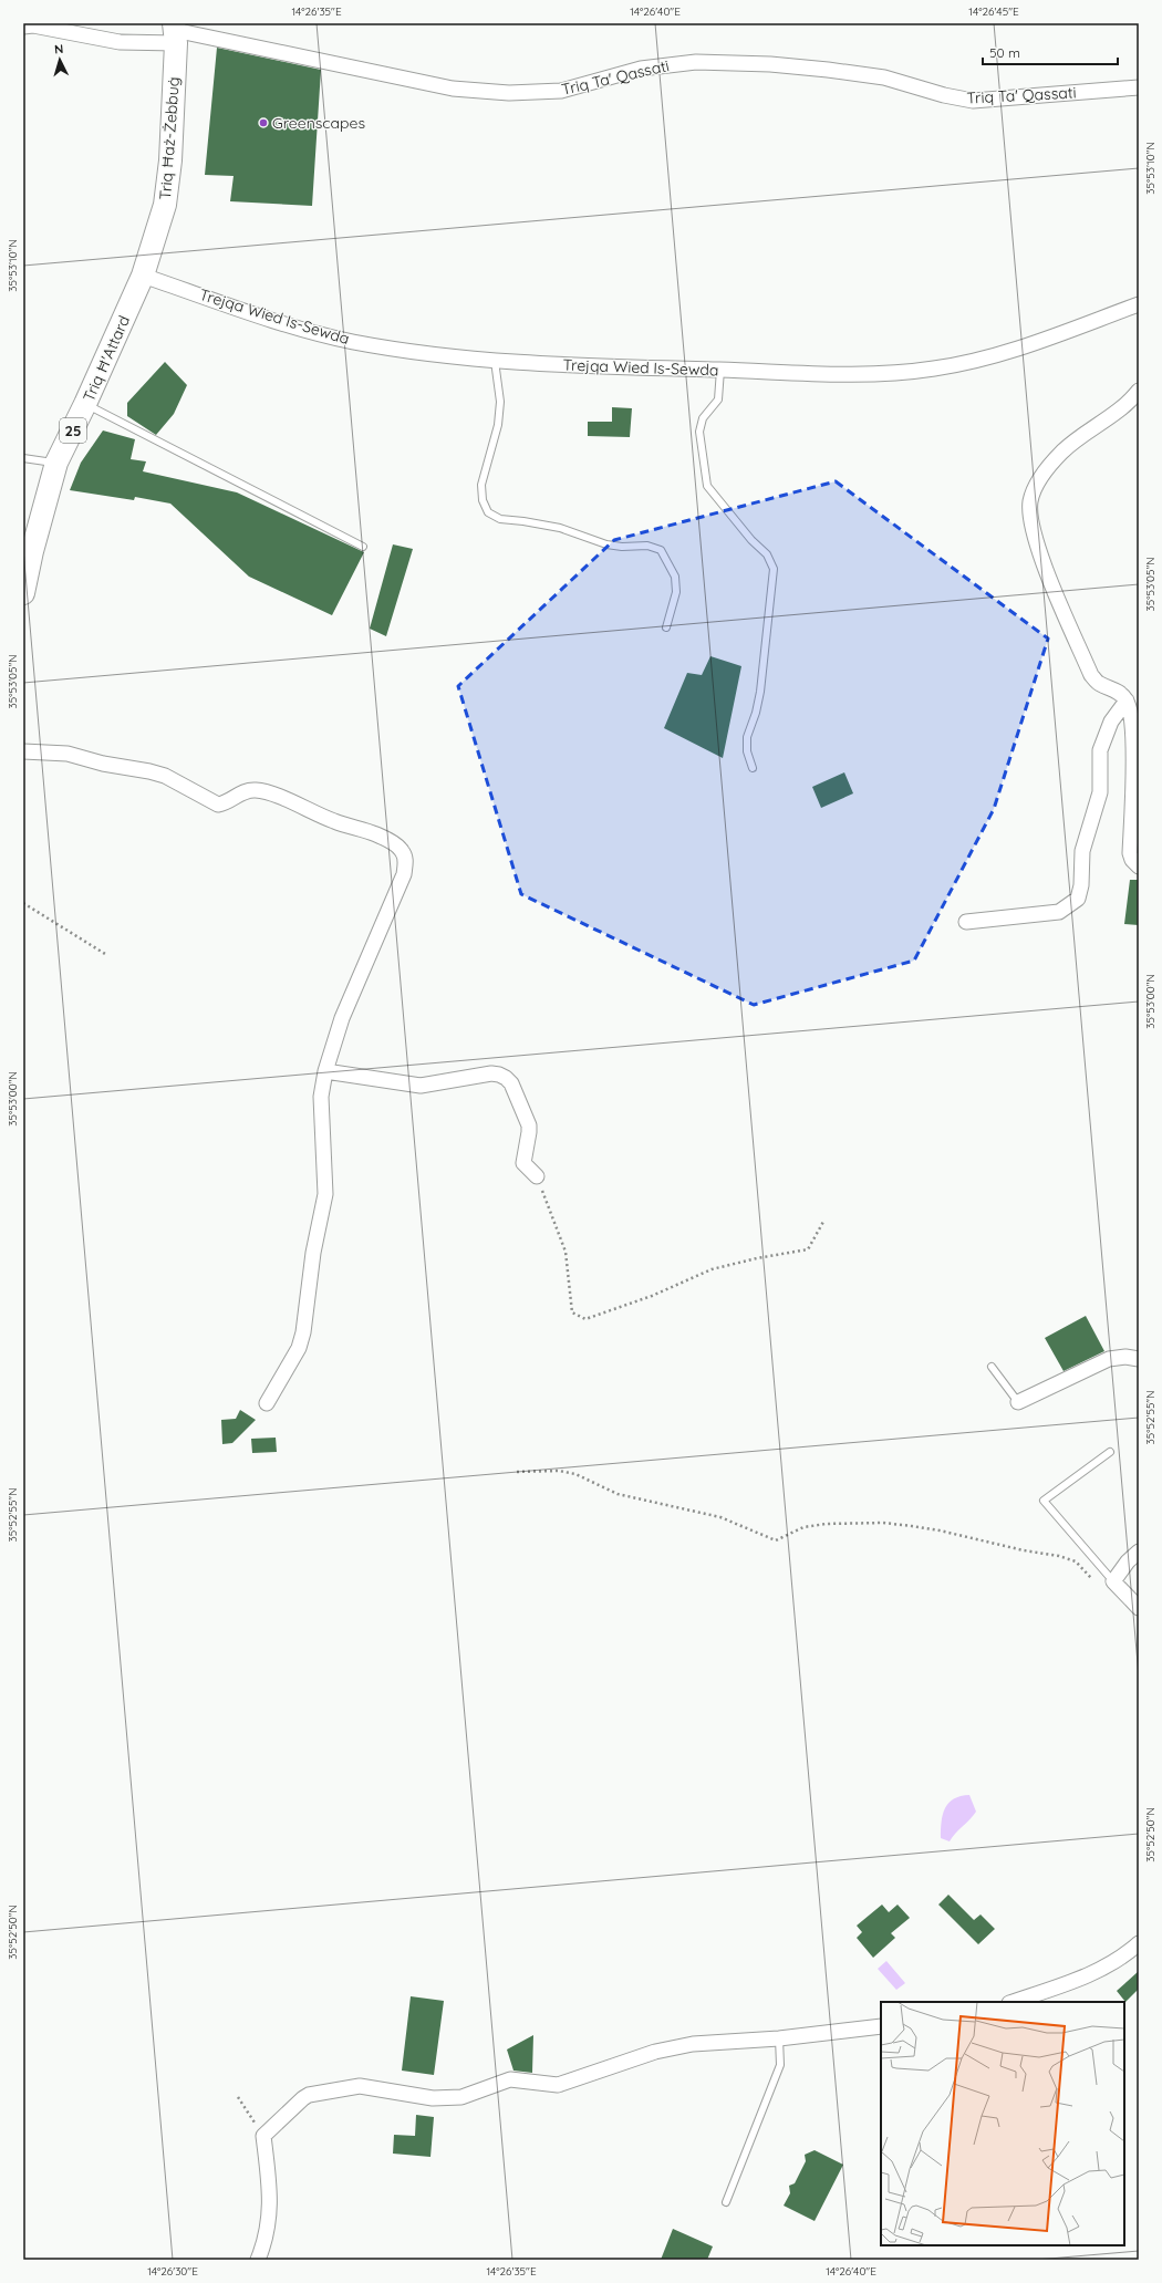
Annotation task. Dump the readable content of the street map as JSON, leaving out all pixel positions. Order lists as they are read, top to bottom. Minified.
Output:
{"streets":{"main road":["Triq Ħaż-Żebbuġ","Triq Ħ'Attard","25"],"street":["Triq Ta' Qassati","Trejqa Wied Is-Sewda"]},"crossings":[["Triq Ta' Qassati","Triq Ħaż-Żebbuġ"],["Triq Ħaż-Żebbuġ","Trejqa Wied Is-Sewda"],["Triq Ħaż-Żebbuġ","Triq Ħ'Attard"],["Trejqa Wied Is-Sewda","Triq Ħ'Attard"]],"places":["Greenscapes"],"scale_bar":"50 m","north":"top","coordinates":["14°26'35\"E","14°26'40\"E","14°26'45\"E","35°53'10\"N","35°53'05\"N","35°53'00\"N","35°52'55\"N","35°52'50\"N","14°26'30\"E"]}
